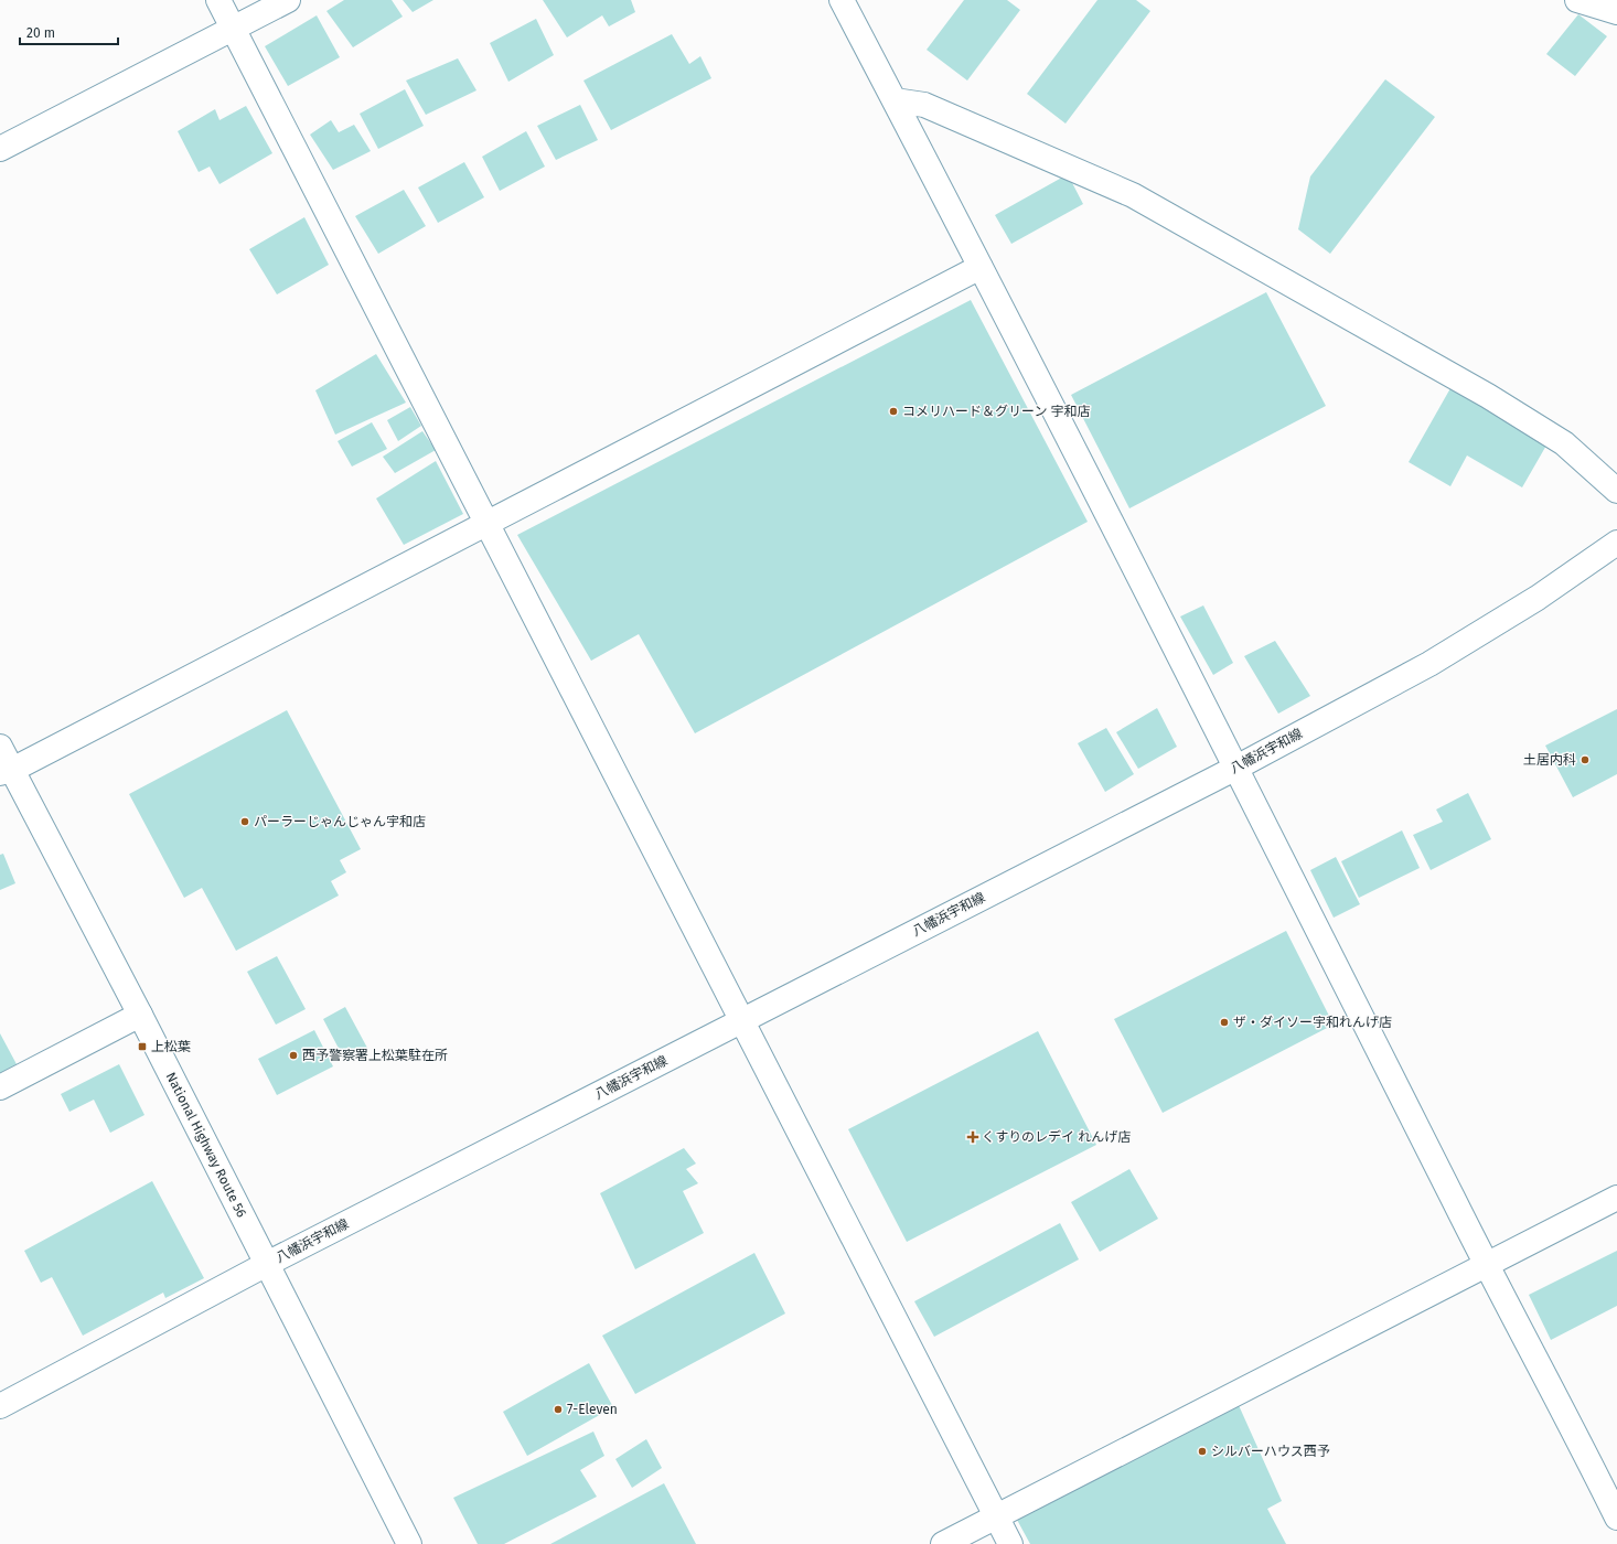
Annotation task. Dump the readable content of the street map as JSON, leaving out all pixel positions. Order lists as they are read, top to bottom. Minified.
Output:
{"streets":{"main road":["八幡浜宇和線","National Highway Route 56"]},"crossings":[["八幡浜宇和線","National Highway Route 56"]],"places":{"other":["コメリハード＆グリーン 宇和店","土居内科","パーラーじゃんじゃん宇和店","ザ・ダイソー宇和れんげ店","西予警察署上松葉駐在所","7-Eleven","シルバーハウス西予"],"transit":["上松葉"],"health":["くすりのレデイ れんげ店"]},"scale_bar":"20 m"}
